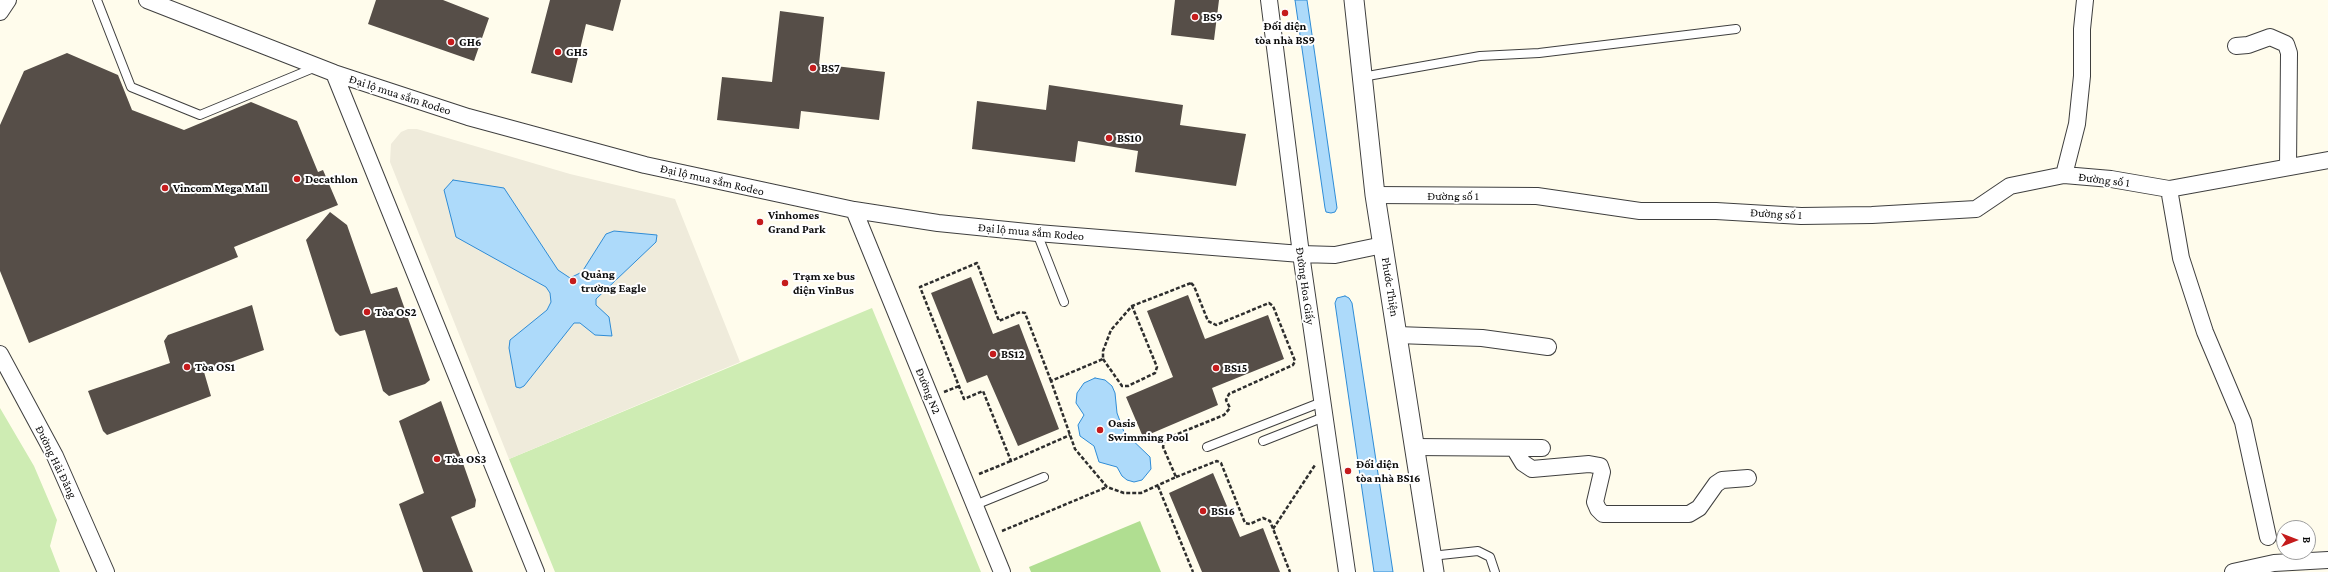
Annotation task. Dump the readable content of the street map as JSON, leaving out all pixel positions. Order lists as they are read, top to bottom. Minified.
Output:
{"streets":{"street":["Đại lộ mua sắm Rodeo","Đường số 1","Đường Hoa Giấy","Phước Thiện","Đường N2","Đường Hải Đăng"]},"crossings":[["Đại lộ mua sắm Rodeo","Đường Hoa Giấy"],["Đại lộ mua sắm Rodeo","Phước Thiện"],["Đại lộ mua sắm Rodeo","Đường N2"],["Đường số 1","Phước Thiện"]],"places":["Đối diện tòa nhà BS9","BS9","GH6","GH5","BS7","BS10","Decathlon","Vincom Mega Mall","Vinhomes Grand Park","Quảng trường Eagle","Trạm xe bus điện VinBus","Tòa OS2","BS12","Tòa OS1","BS15","Oasis Swimming Pool","Tòa OS3","Đối diện tòa nhà BS16","BS16"],"north":"right"}
